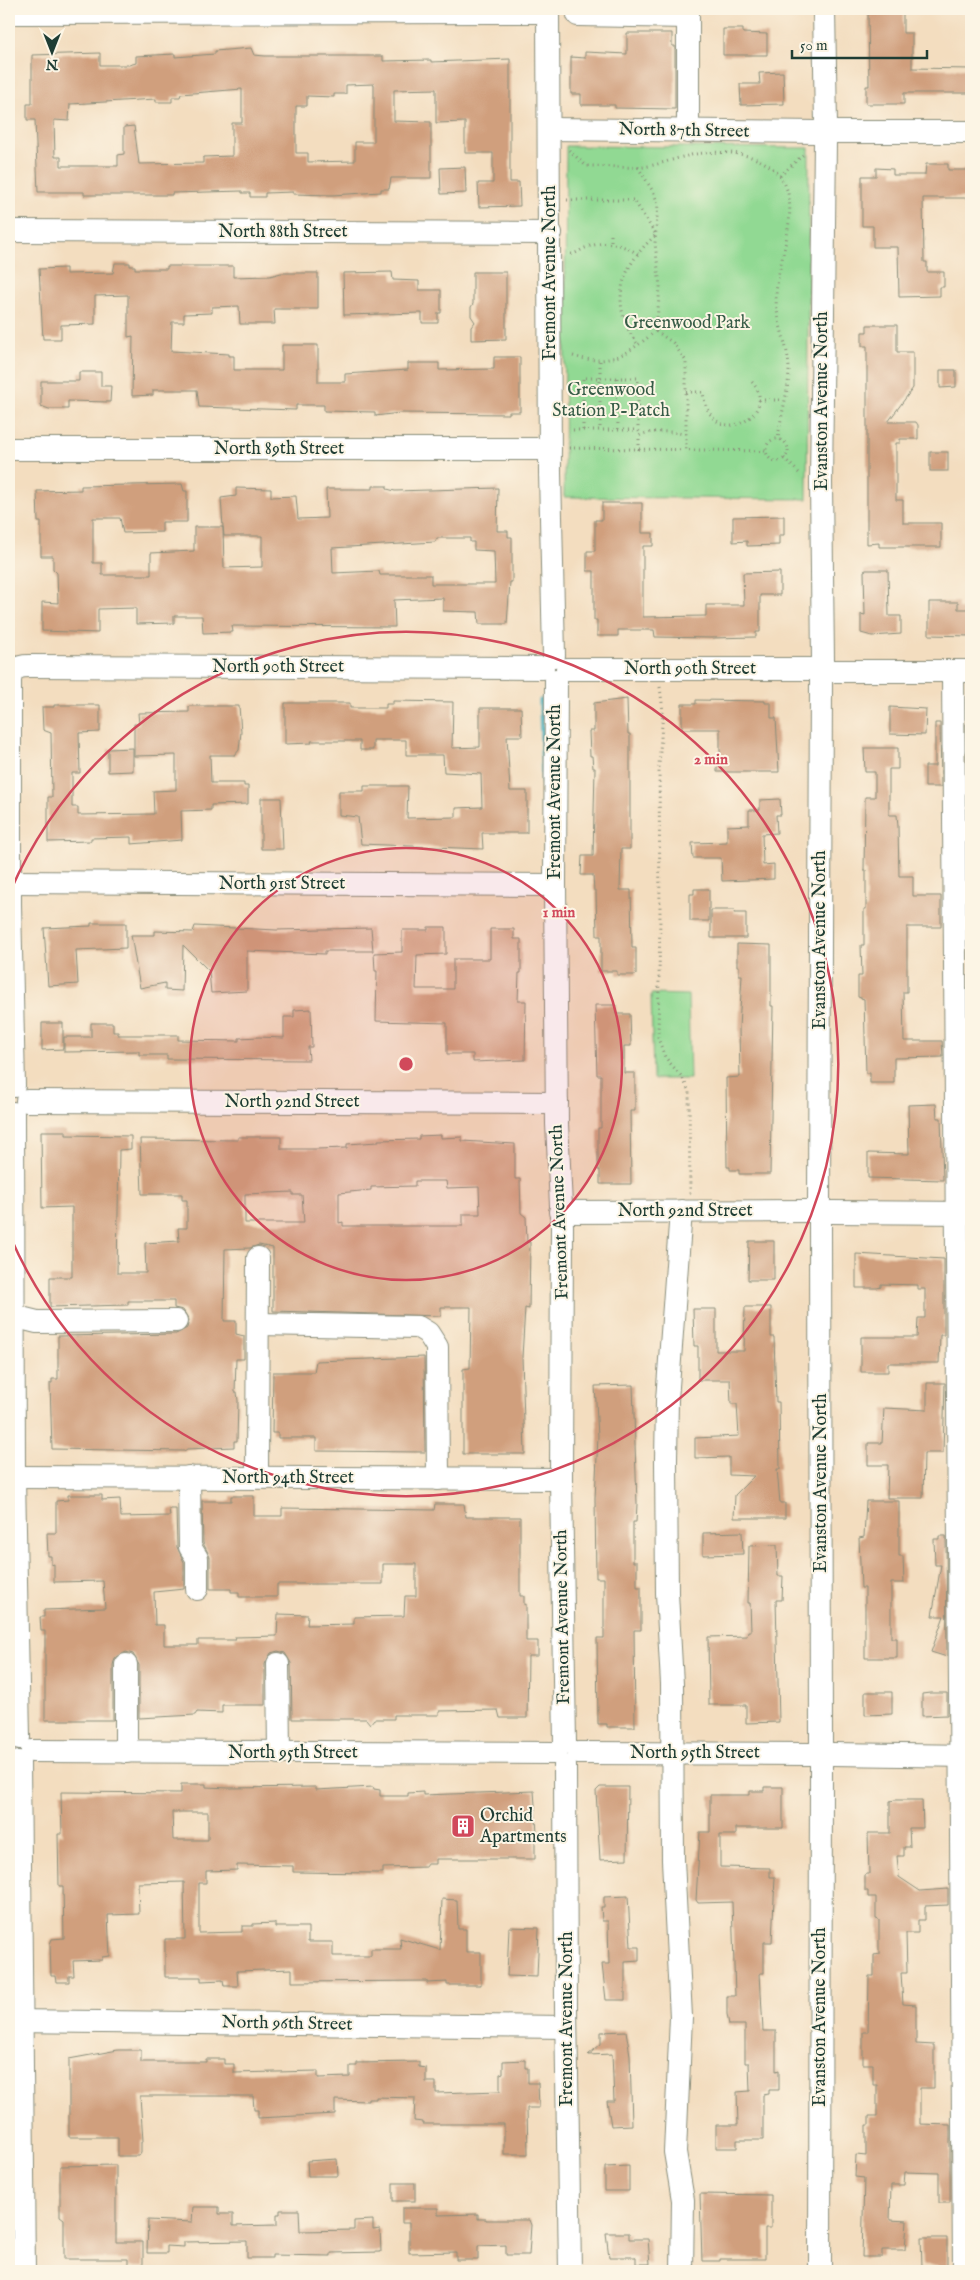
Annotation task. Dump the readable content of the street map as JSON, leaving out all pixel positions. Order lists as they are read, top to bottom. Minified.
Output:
{"streets":{"street":["North 87th Street","North 88th Street","Fremont Avenue North","Evanston Avenue North","North 89th Street","North 90th Street","North 91st Street","North 92nd Street","North 94th Street","North 95th Street","North 96th Street"]},"crossings":[["North 87th Street","Fremont Avenue North"],["North 87th Street","Evanston Avenue North"],["North 88th Street","Fremont Avenue North"],["Fremont Avenue North","North 89th Street"],["Fremont Avenue North","North 90th Street"],["Fremont Avenue North","North 91st Street"],["Fremont Avenue North","North 92nd Street"],["Fremont Avenue North","North 94th Street"],["Fremont Avenue North","North 95th Street"],["Fremont Avenue North","North 96th Street"],["Evanston Avenue North","North 90th Street"],["Evanston Avenue North","North 92nd Street"],["Evanston Avenue North","North 95th Street"],["North 90th Street","North 91st Street"]],"parks":["Greenwood Park","Greenwood Station P-Patch"],"places":{"building":["Orchid Apartments"]},"scale_bar":"50 m","north":"bottom","rings":["2 min","1 min"]}
